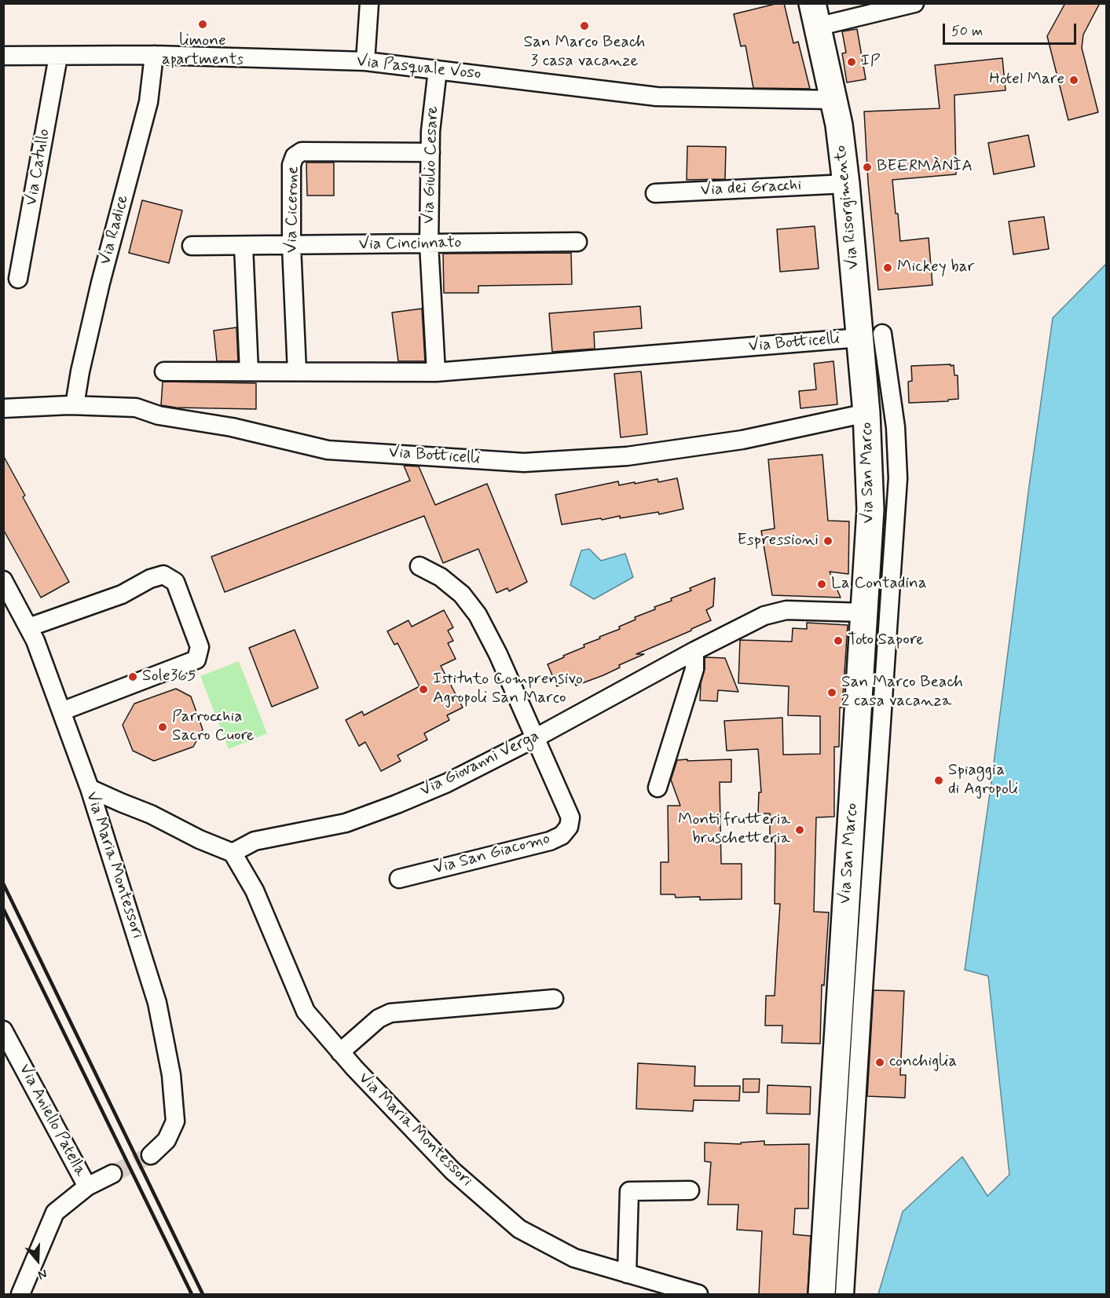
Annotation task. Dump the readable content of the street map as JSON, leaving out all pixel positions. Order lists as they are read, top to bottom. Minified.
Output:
{"streets":{"main road":["Via Risorgimento","Via San Marco"],"street":["Via Pasquale Voso","Via Giulio Cesare","Via Catullo","Via dei Gracchi","Via Cicerone","Via Radice","Via Cincinnato","Via Botticelli","Via Giovanni Verga","Via San Giacomo","Via Maria Montessori","Via Aniello Patella"]},"crossings":[["Via Pasquale Voso","Via Giulio Cesare"],["Via Pasquale Voso","Via Catullo"],["Via Pasquale Voso","Via Risorgimento"],["Via Pasquale Voso","Via Radice"],["Via Giulio Cesare","Via Cicerone"],["Via Giulio Cesare","Via Cincinnato"],["Via Giulio Cesare","Via Botticelli"],["Via dei Gracchi","Via Risorgimento"],["Via Risorgimento","Via Botticelli"],["Via Risorgimento","Via San Marco"],["Via Cicerone","Via Cincinnato"],["Via Cicerone","Via Botticelli"],["Via Radice","Via Botticelli"],["Via Botticelli","Via San Marco"],["Via San Marco","Via Giovanni Verga"],["Via Giovanni Verga","Via San Giacomo"],["Via Giovanni Verga","Via Maria Montessori"]],"places":["limone apartments","San Marco Beach 3 casa vacanze","IP","Hotel Mare","BEERMÀNÌA","Mickey bar","Espressioni","La Contadina","Toto Sapore","Sole365","Istituto Comprensivo Agropoli San Marco","San Marco Beach 2 casa vacanza","Parrocchia Sacro Cuore","Spiaggia di Agropoli","Monti frutteria bruschetteria","conchiglia"],"scale_bar":"50 m","north":"bottom"}
